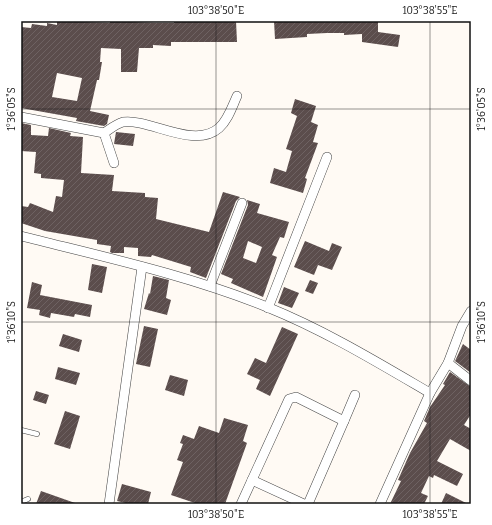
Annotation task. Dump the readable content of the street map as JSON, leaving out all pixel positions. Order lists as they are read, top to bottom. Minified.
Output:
{"coordinates":["103°38'50\"E","103°38'55\"E","1°36'05\"S","1°36'10\"S"]}
